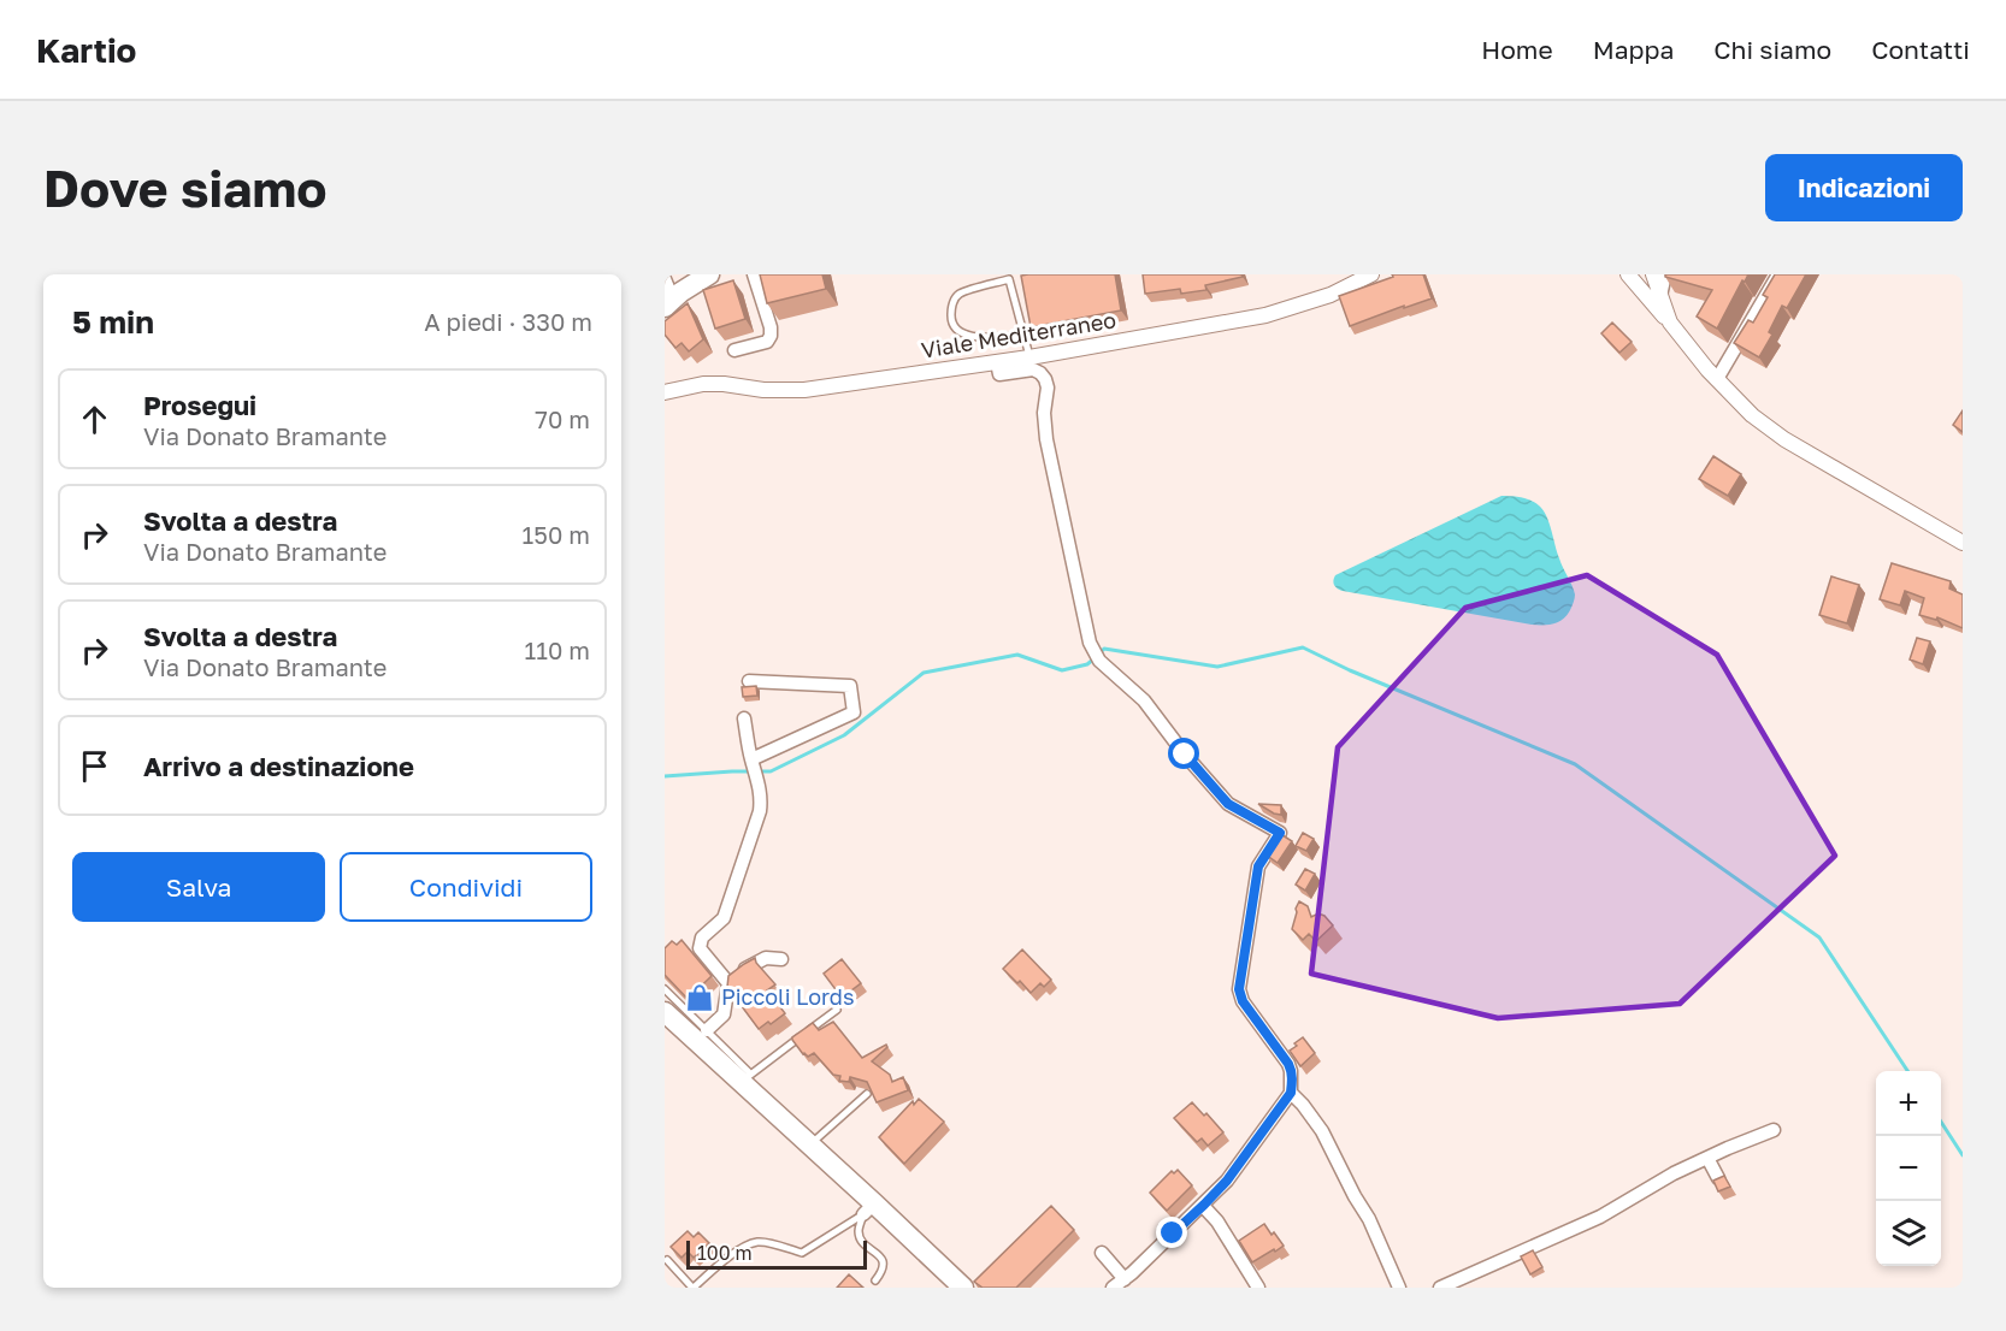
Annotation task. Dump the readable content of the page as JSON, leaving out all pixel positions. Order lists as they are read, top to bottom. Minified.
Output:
{"streets":{"street":["Viale Mediterraneo"]},"places":{"shop":["Piccoli Lords"]},"scale_bar":"100 m","page":{"header":"Kartio","nav":["Home","Mappa","Chi siamo","Contatti"],"buttons":["Indicazioni",["Salva","Condividi"]],"title":"Dove siamo","heading":["5 min","A piedi · 330 m"],"list":[["Prosegui","Via Donato Bramante","70 m"],["Svolta a destra","Via Donato Bramante","150 m"],["Svolta a destra","Via Donato Bramante","110 m"],"Arrivo a destinazione"],"map_buttons":["+","−"],"scale":"100 m"}}
